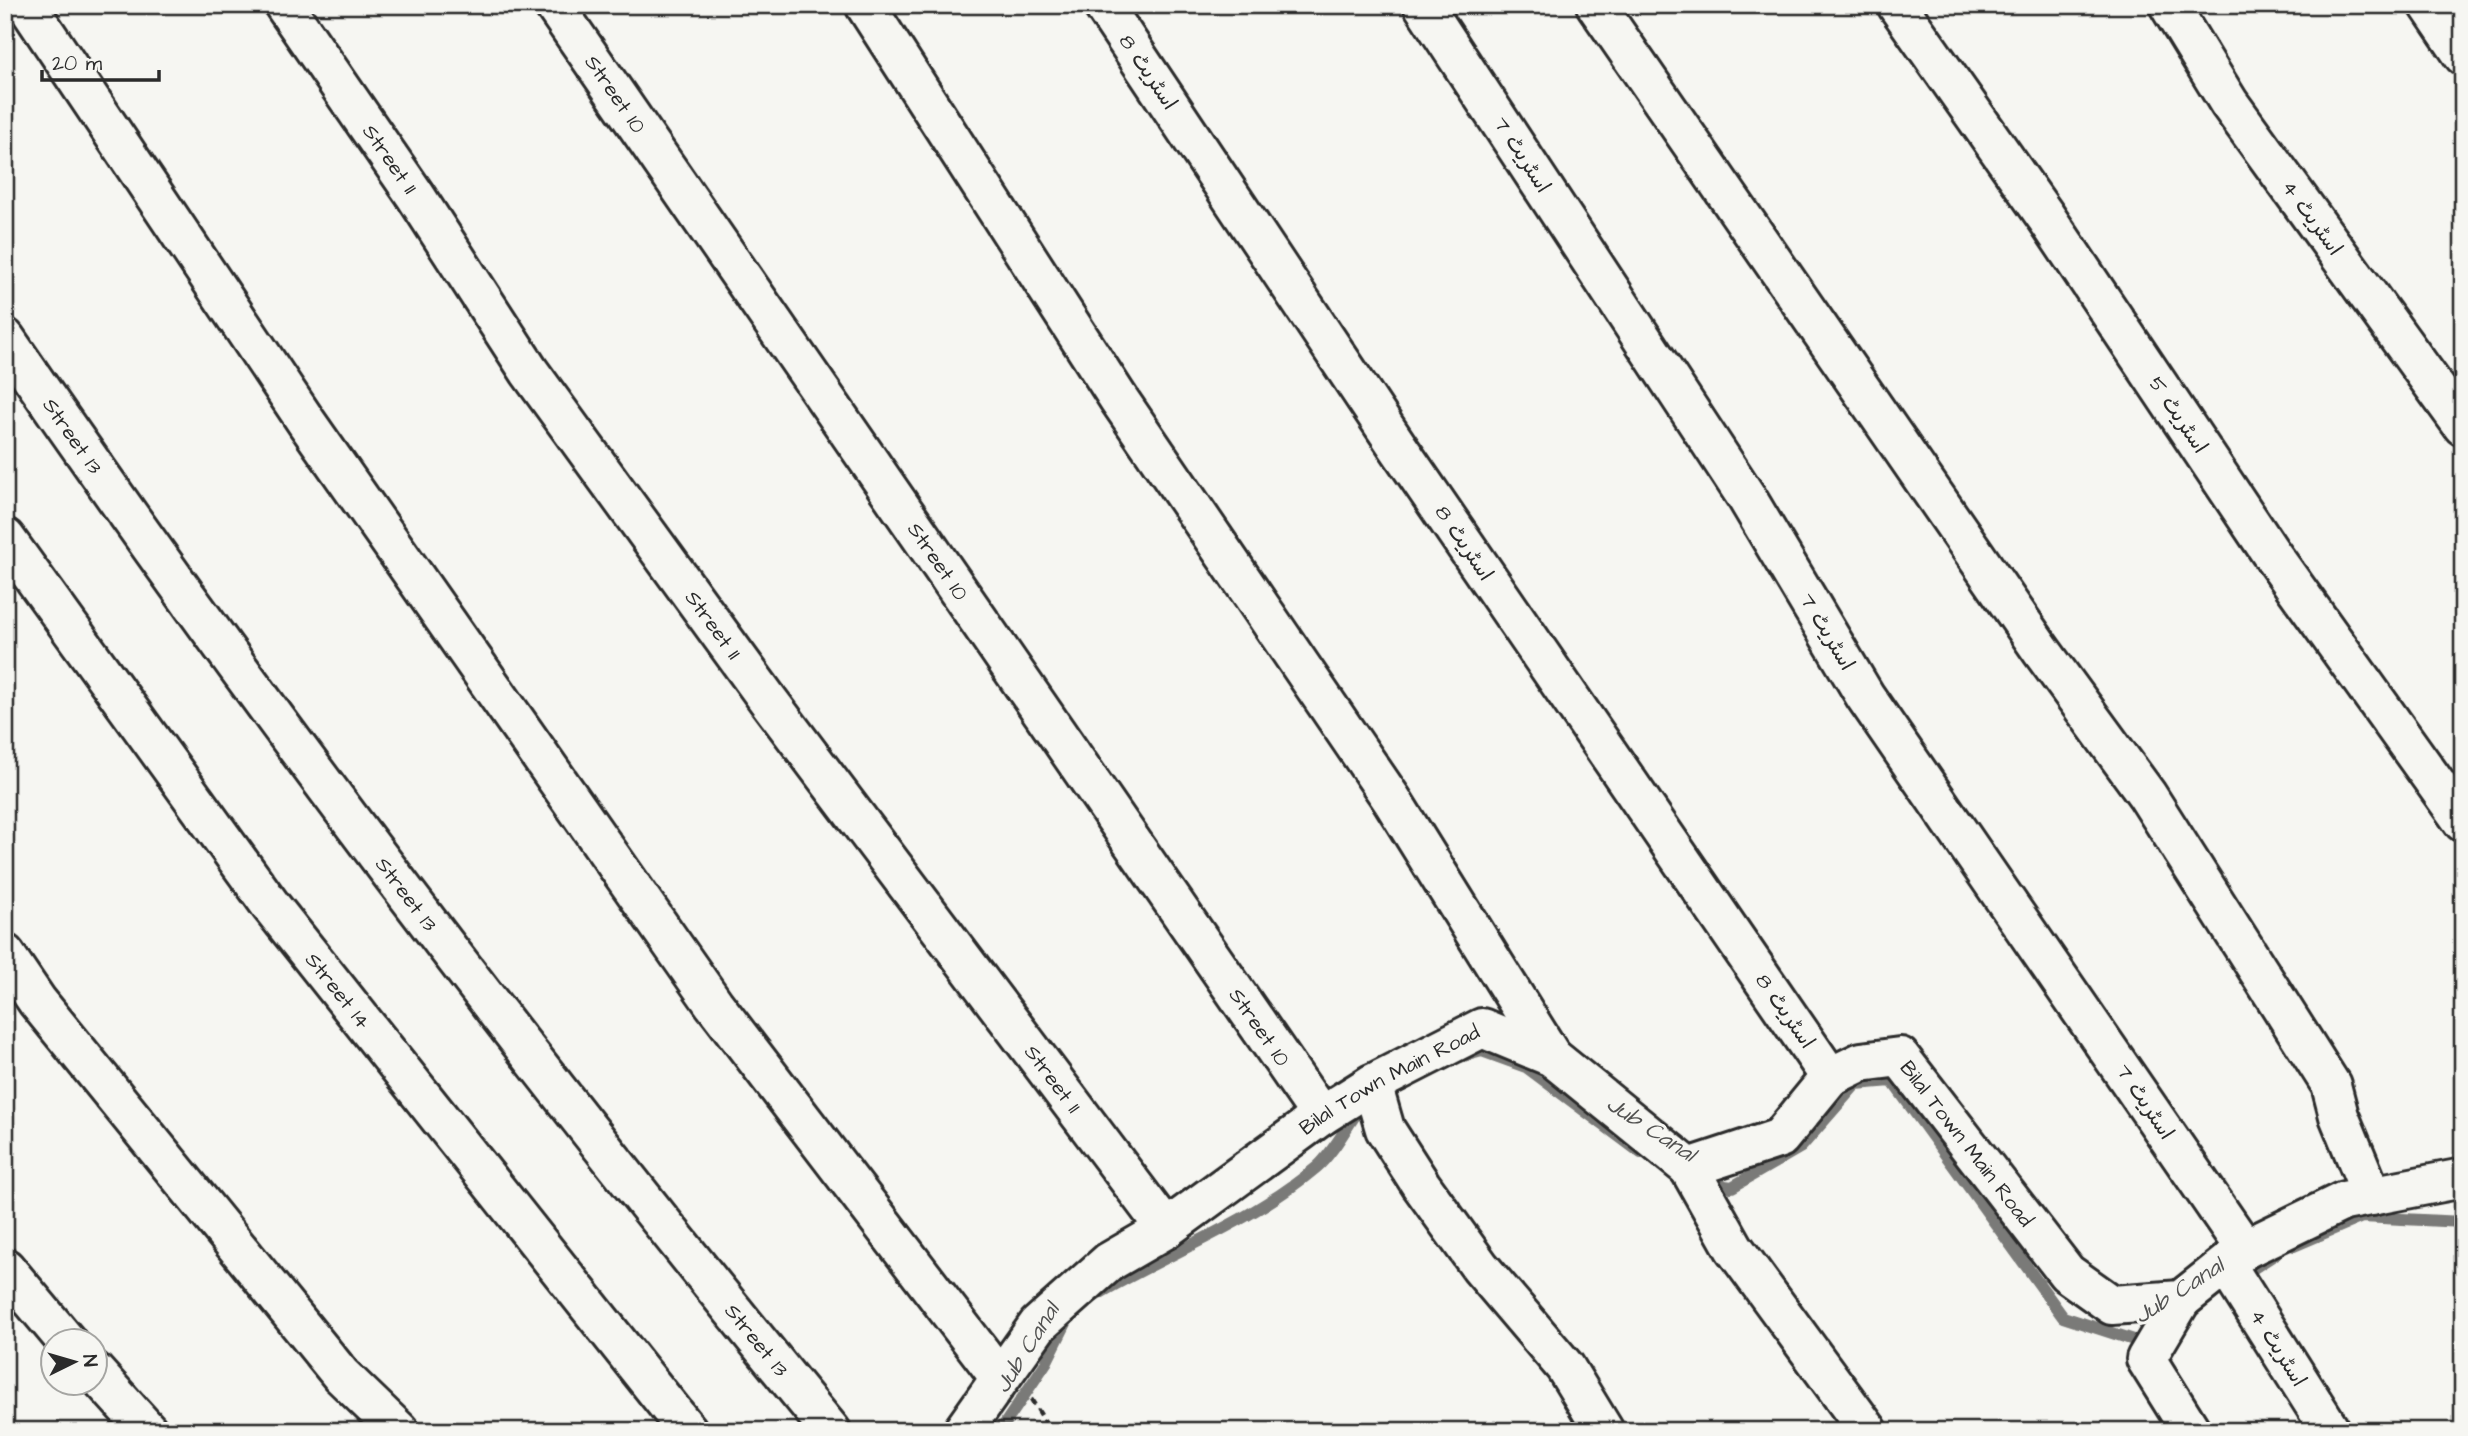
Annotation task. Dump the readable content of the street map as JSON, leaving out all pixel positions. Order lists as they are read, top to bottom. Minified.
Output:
{"streets":{"street":["اسٹریٹ 8","Street 10","اسٹریٹ 7","Street 11","اسٹریٹ 4","اسٹریٹ 5","Street 13","Street 14","Bilal Town Main Road"]},"crossings":[["اسٹریٹ 8","Bilal Town Main Road"],["Street 10","Bilal Town Main Road"],["اسٹریٹ 7","اسٹریٹ 4"],["Street 11","Bilal Town Main Road"]],"water":["Jub Canal"],"scale_bar":"20 m","north":"right"}
